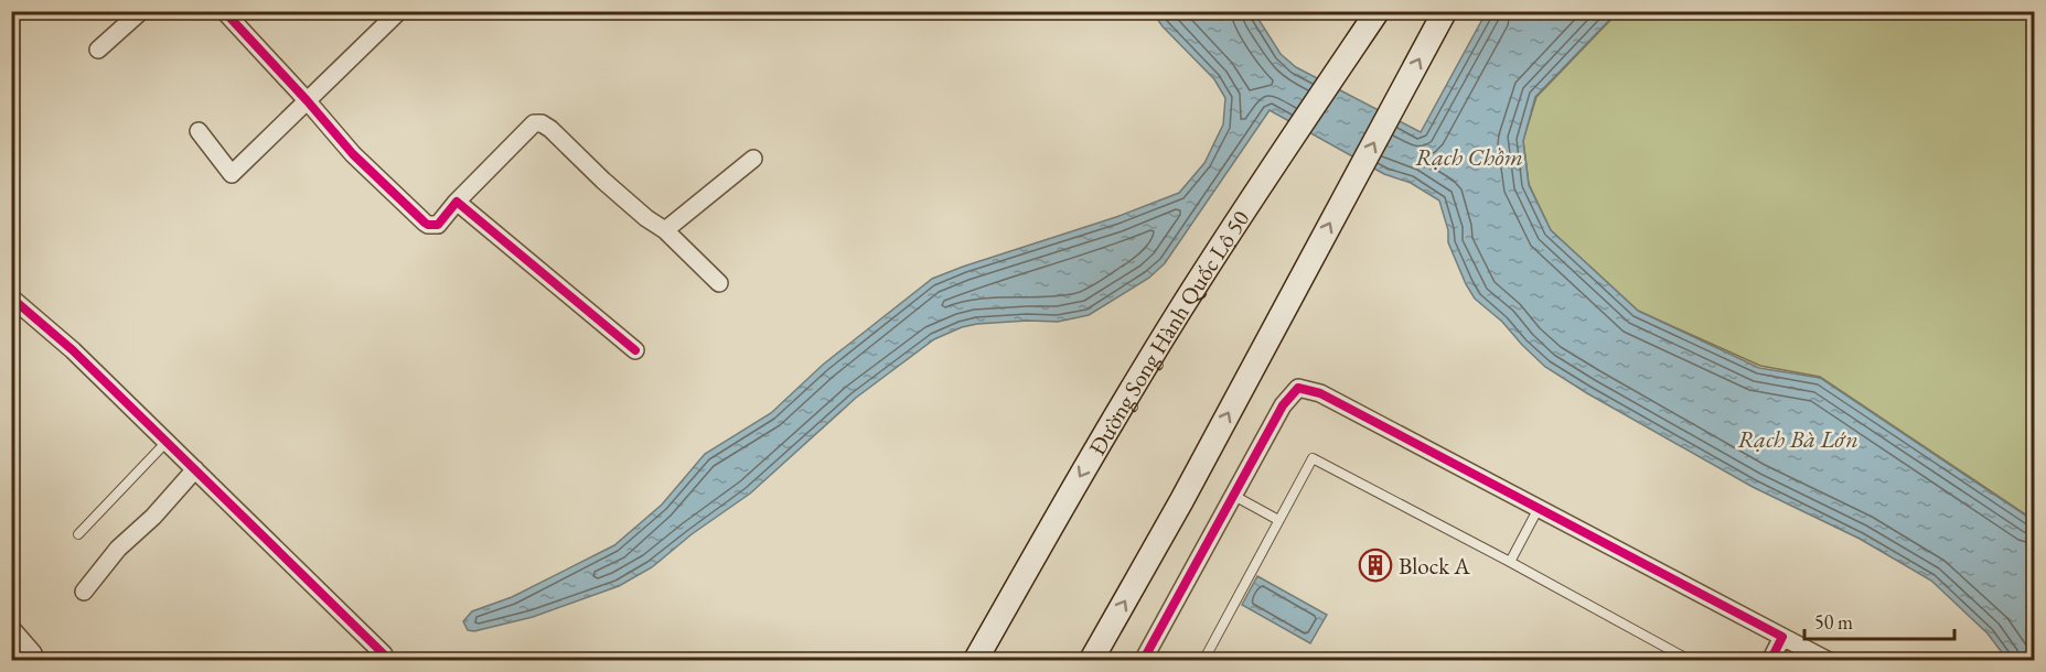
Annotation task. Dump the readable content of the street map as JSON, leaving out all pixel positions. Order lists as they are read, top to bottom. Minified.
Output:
{"streets":{"main road":["Đường Song Hành Quốc Lộ 50"]},"water":["Rạch Chồm","Rạch Bà Lớn"],"places":{"building":["Block A"]},"scale_bar":"50 m"}
